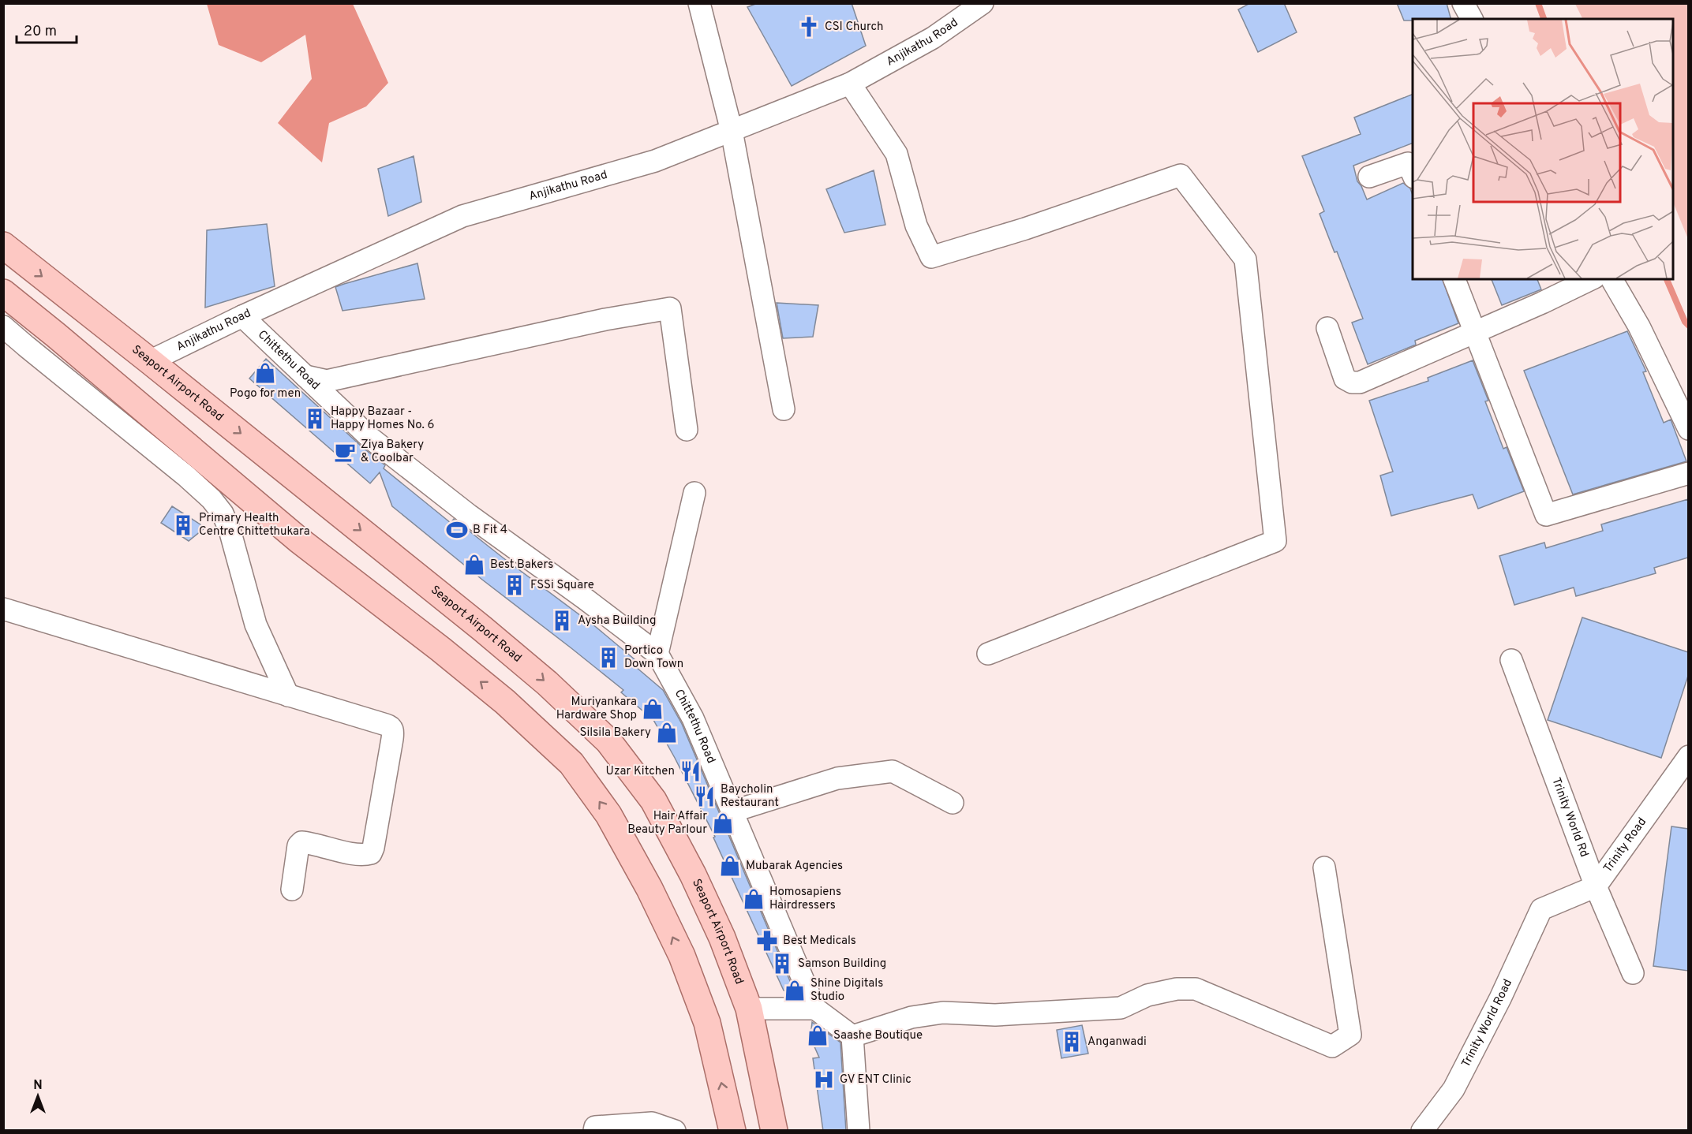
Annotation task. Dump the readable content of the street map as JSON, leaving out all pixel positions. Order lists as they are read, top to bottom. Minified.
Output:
{"streets":{"main road":["Seaport Airport Road"],"street":["Anjikathu Road","Chittethu Road","Trinity World Rd","Trinity Road","Trinity World Road"]},"crossings":[["Anjikathu Road","Chittethu Road"],["Anjikathu Road","Seaport Airport Road"],["Trinity World Rd","Trinity Road"],["Trinity World Rd","Trinity World Road"],["Trinity Road","Trinity World Road"]],"places":{"church":["CSI Church"],"shop":["Pogo for men","Best Bakers","Muriyankara Hardware Shop","Silsila Bakery","Hair Affair Beauty Parlour","Mubarak Agencies","Homosapiens Hairdressers","Shine Digitals Studio","Saashe Boutique"],"building":["Happy Bazaar - Happy Homes No. 6","Primary Health Centre Chittethukara","FSSi Square","Aysha Building","Portico Down Town","Samson Building","Anganwadi"],"cafe":["Ziya Bakery & Coolbar"],"sports":["B Fit 4"],"restaurant":["Uzar Kitchen","Baycholin Restaurant"],"pharmacy":["Best Medicals"],"hospital":["GV ENT Clinic"]},"scale_bar":"20 m","north":"top"}
